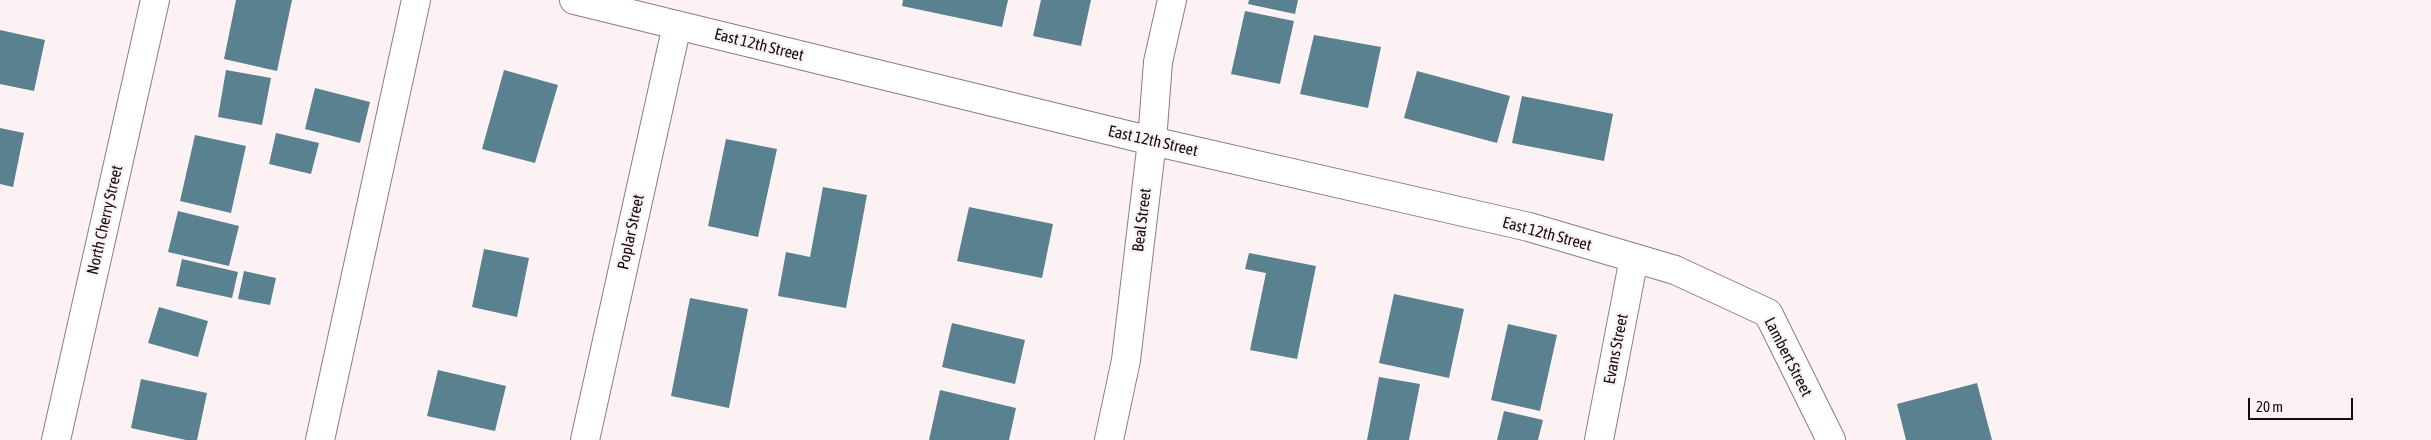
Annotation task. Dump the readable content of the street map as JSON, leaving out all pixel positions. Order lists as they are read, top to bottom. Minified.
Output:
{"streets":{"street":["East 12th Street","North Cherry Street","Beal Street","Poplar Street","Evans Street","Lambert Street"]},"crossings":[["East 12th Street","Beal Street"],["East 12th Street","Poplar Street"],["East 12th Street","Evans Street"],["East 12th Street","Lambert Street"]],"scale_bar":"20 m"}
